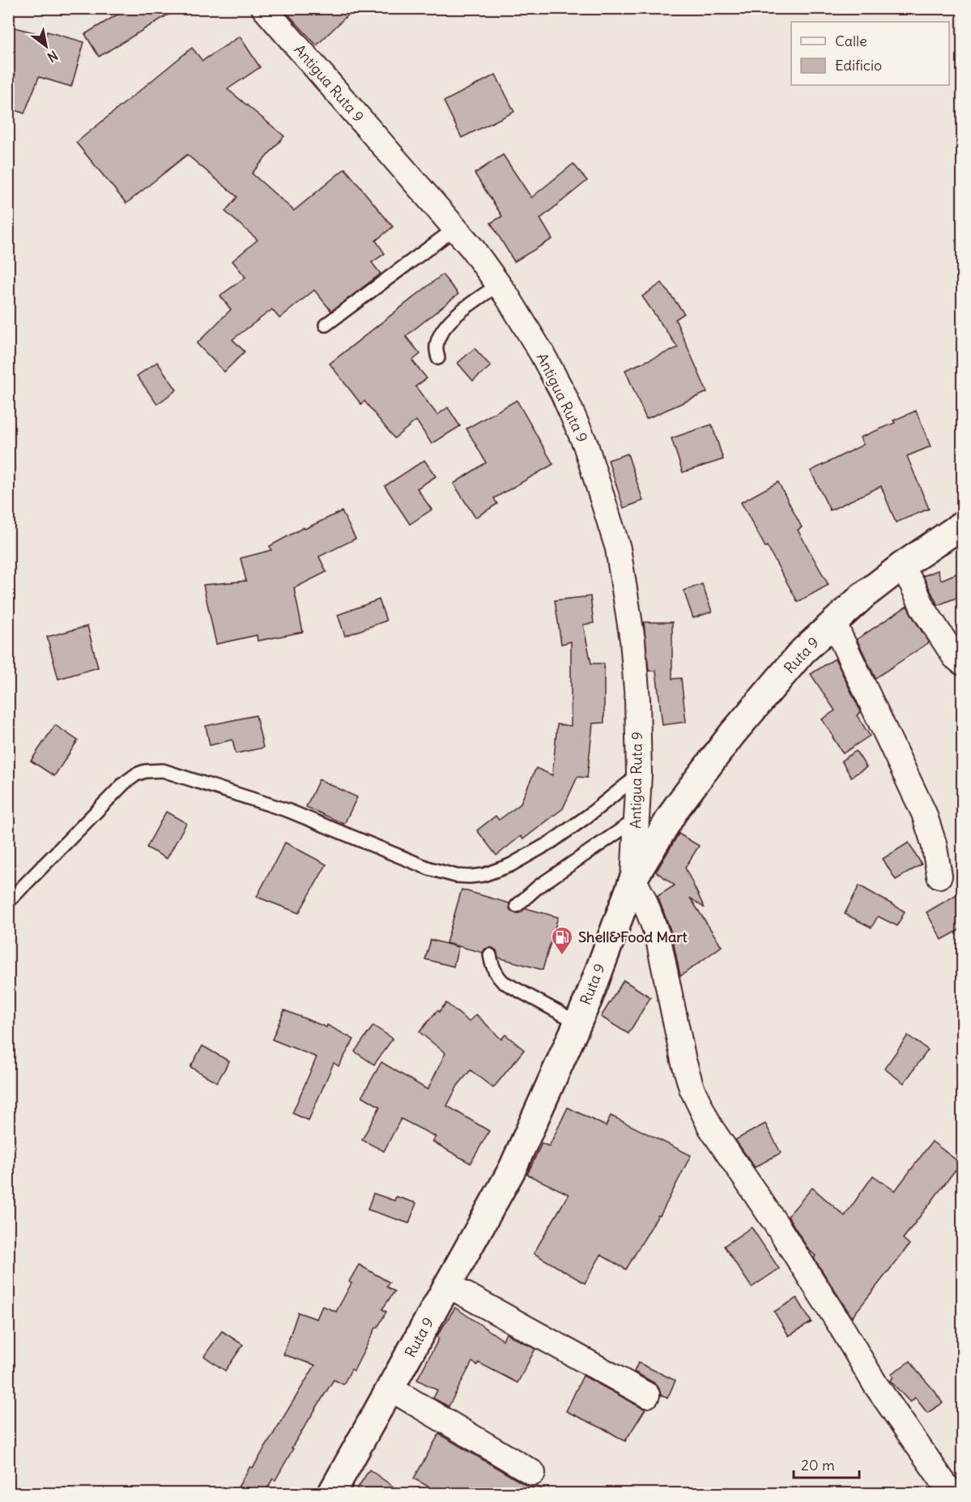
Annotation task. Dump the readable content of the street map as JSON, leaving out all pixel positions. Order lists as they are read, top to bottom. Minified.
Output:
{"streets":{"main road":["Ruta 9"],"street":["Antigua Ruta 9"]},"crossings":[["Antigua Ruta 9","Ruta 9"]],"places":{"fuel station":["Shell&Food Mart"]},"legend":["Calle","Edificio"],"scale_bar":"20 m","north":"bottom right"}
